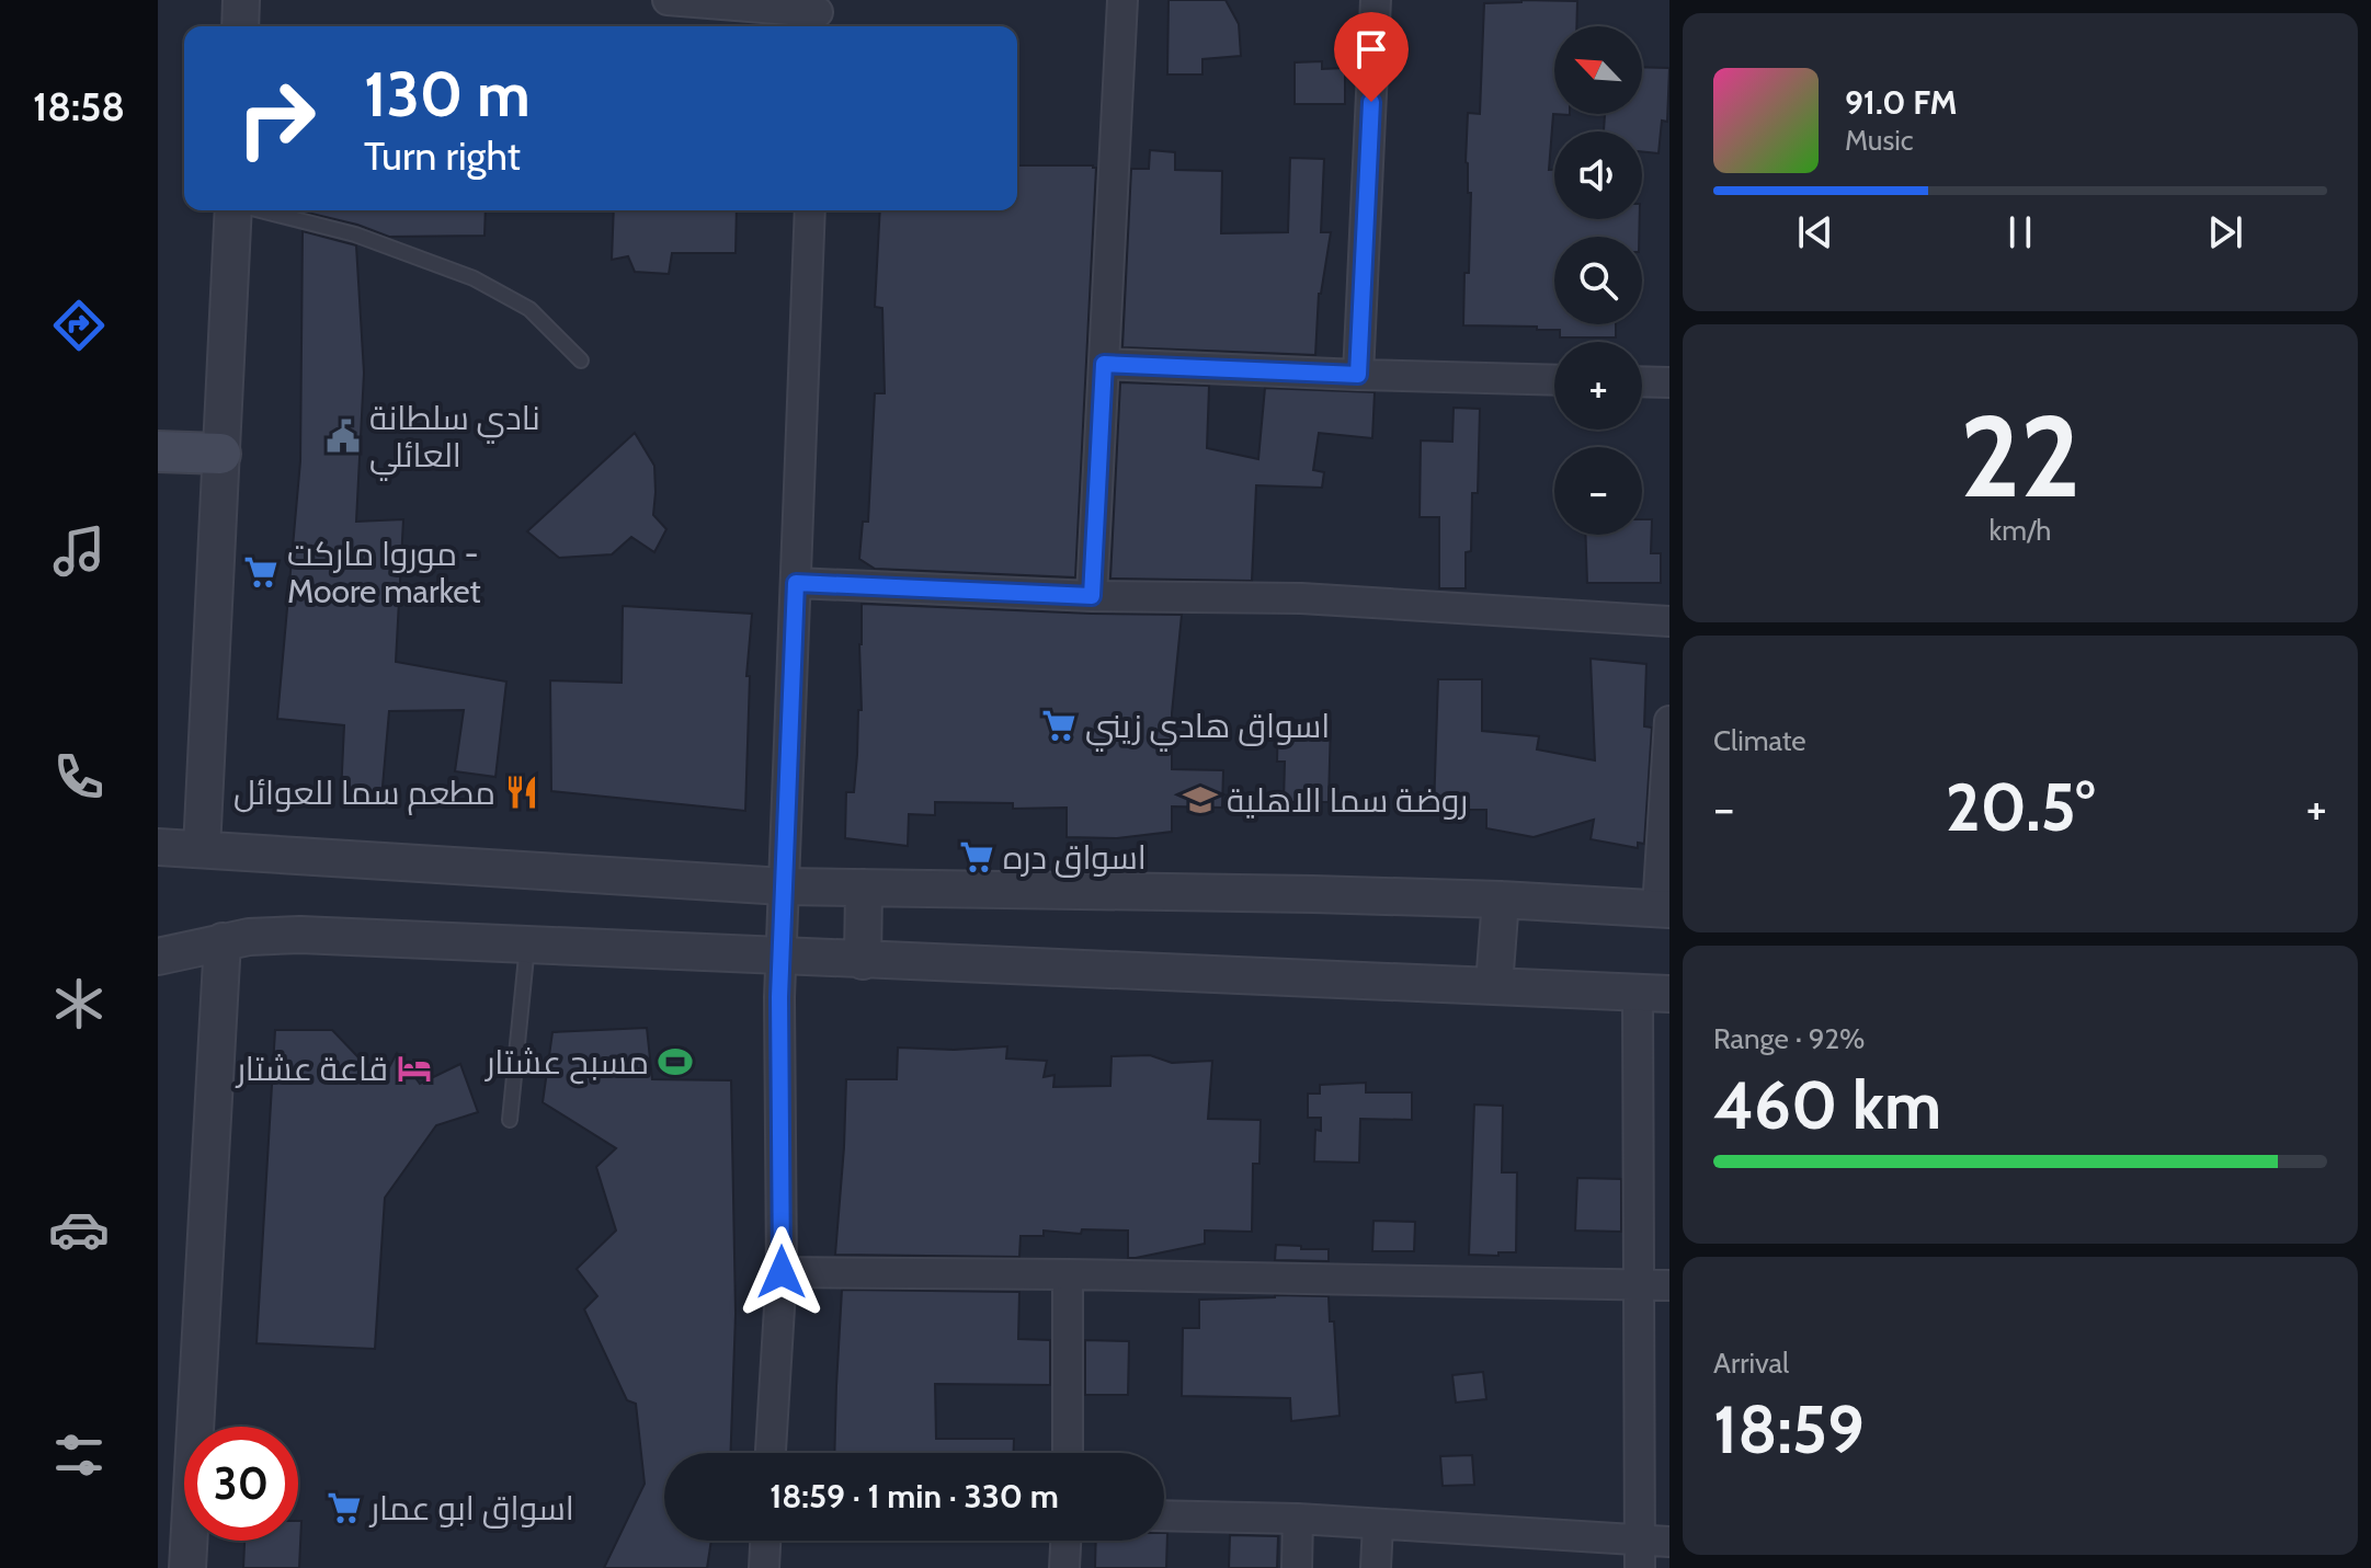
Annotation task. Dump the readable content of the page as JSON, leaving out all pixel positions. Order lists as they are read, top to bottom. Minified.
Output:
{"places":{"public building":["نادي سلطانة العائلي"],"supermarket":["موروا ماركت - Moore market","اسواق هادي زيني","اسواق دره","اسواق ابو عمار"],"restaurant":["مطعم سما للعوائل"],"school or university":["روضة سما الاهلية"],"sports":["مسبح عشتار"],"hotel":["قاعة عشتار"]},"north":"top left","page":{"tabs":"18:58","map_buttons":["+","−"],"turn":["130 m","Turn right"],"song":["91.0 FM","Music"],"tile":[["22","km/h"],"Climate",["Range · 92%","460 km"],["Arrival","18:59"]],"heat":["−","20.5°","+"],"limit":"30","trip":"18:59 · 1 min · 330 m"}}
